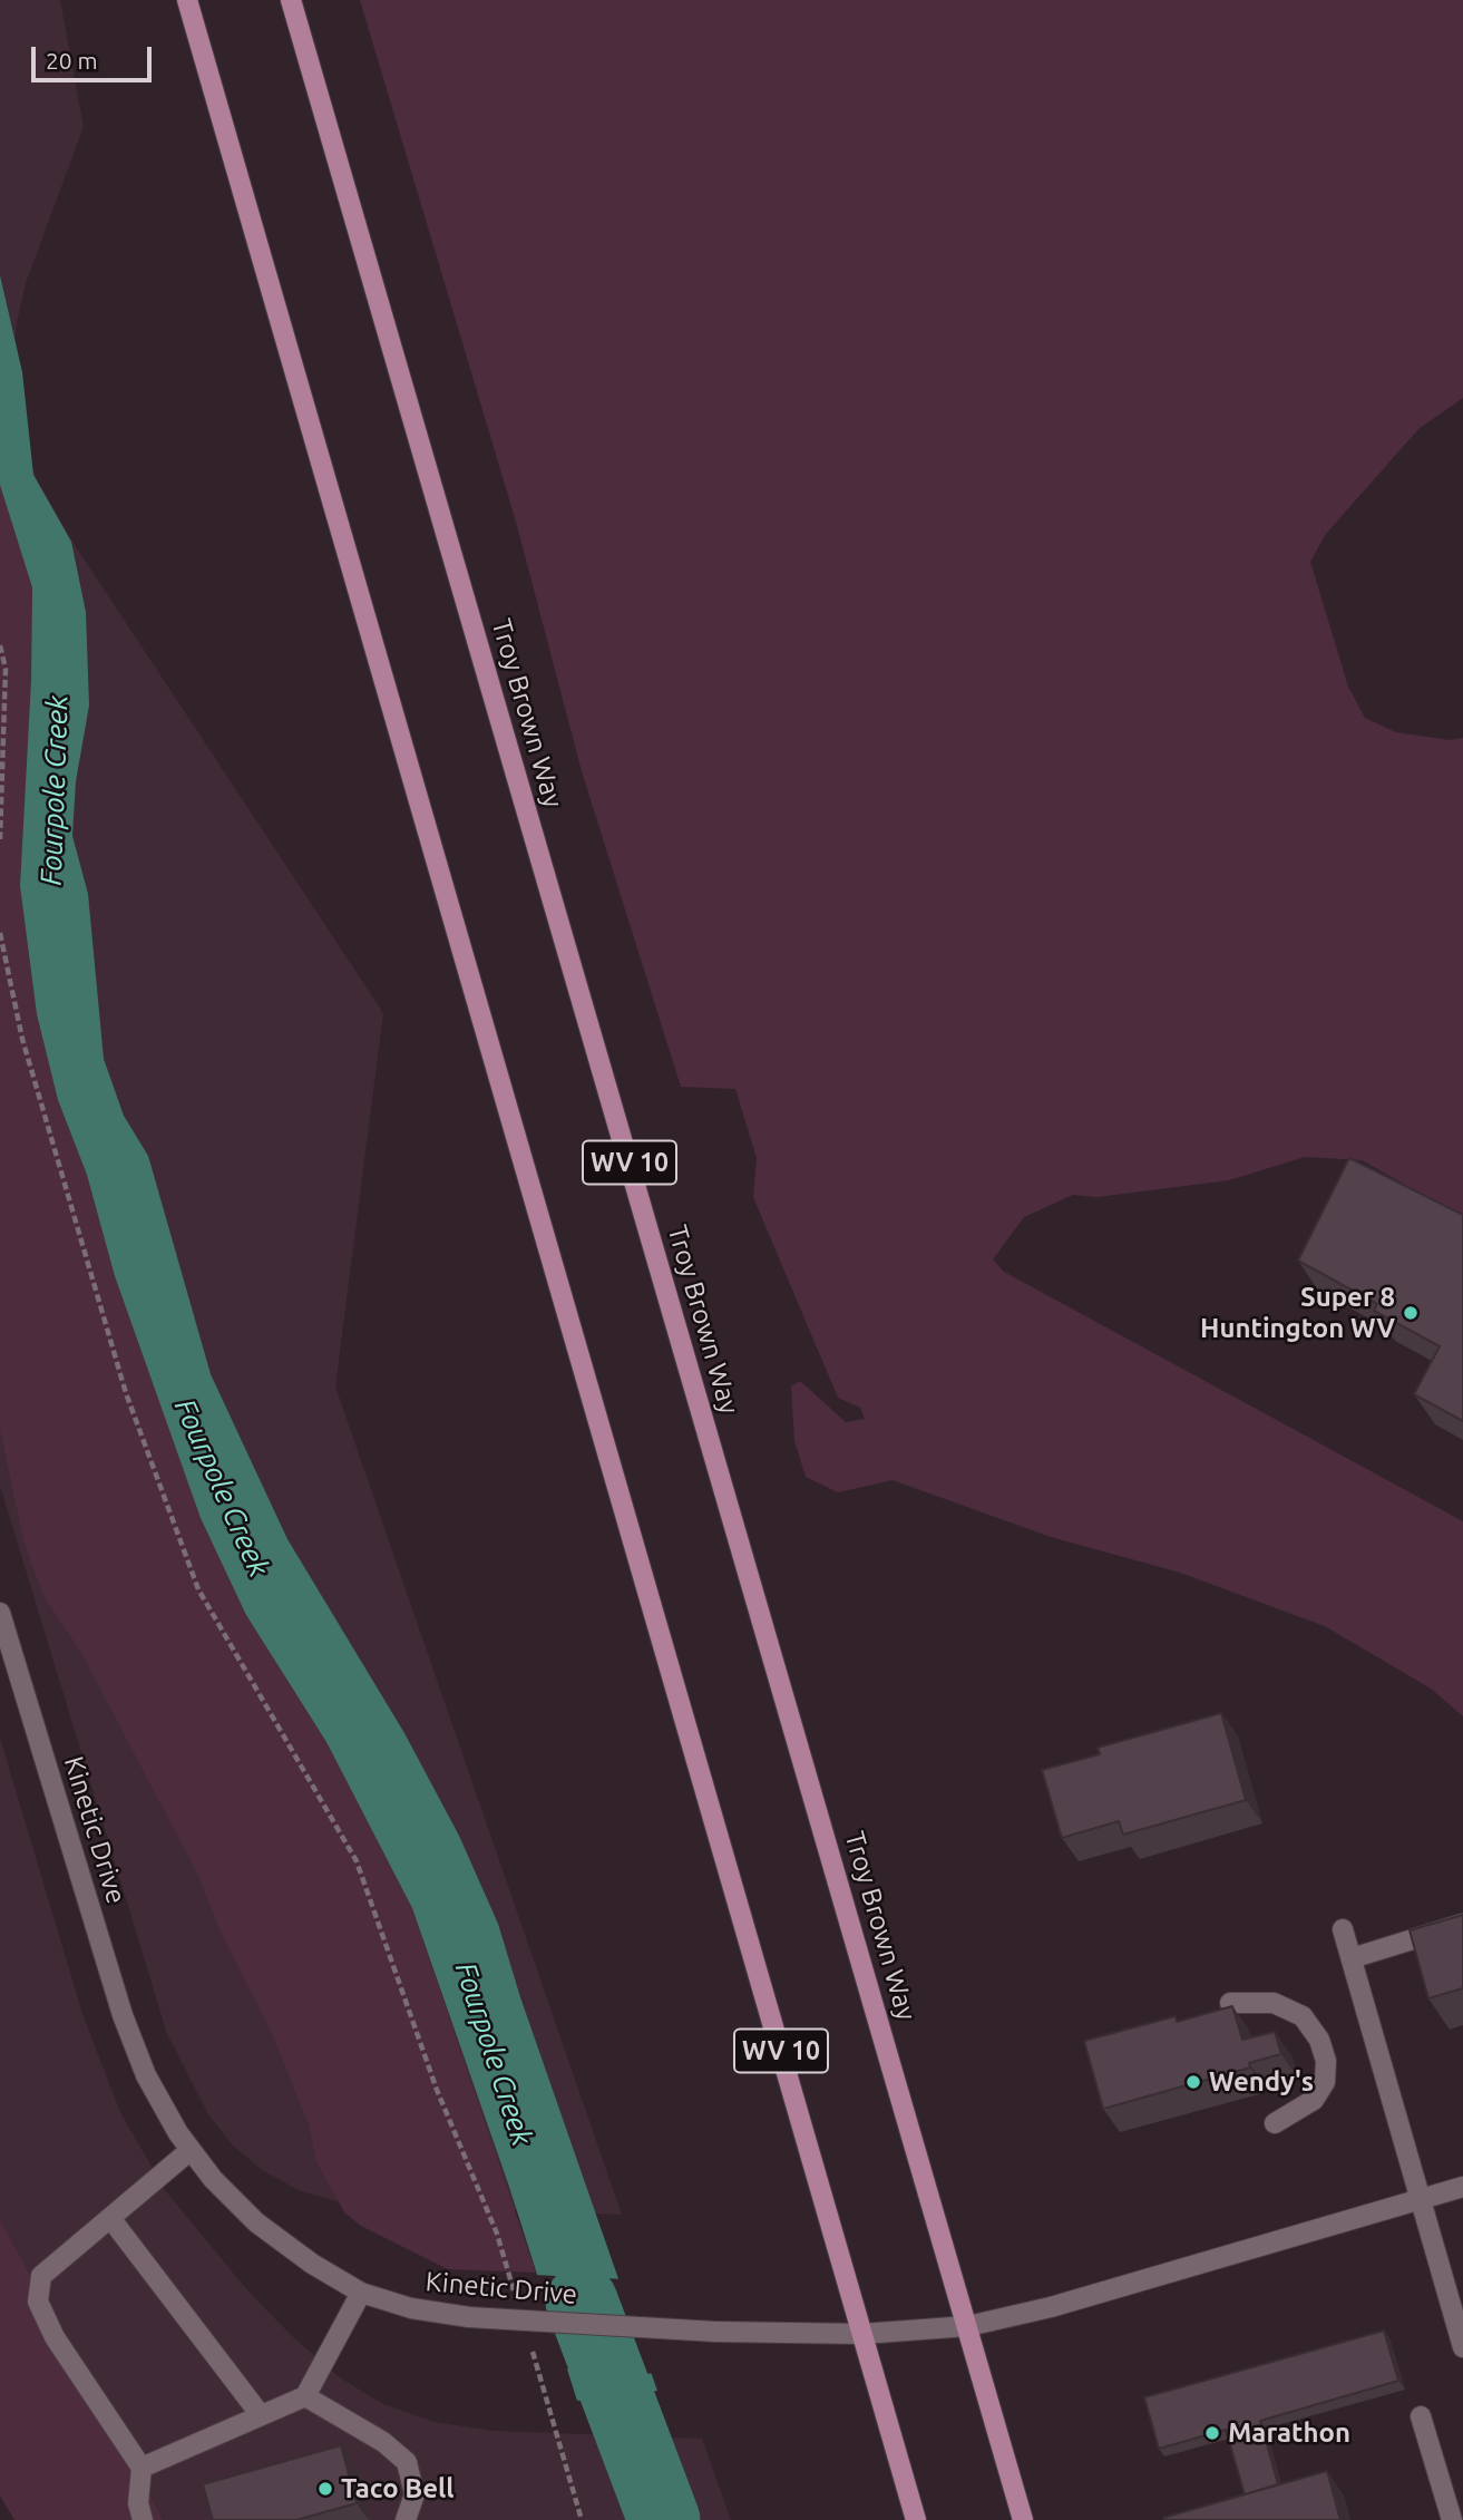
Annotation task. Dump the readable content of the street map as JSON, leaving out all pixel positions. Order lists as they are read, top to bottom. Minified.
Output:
{"streets":{"main road":["Troy Brown Way","WV 10"],"street":["Kinetic Drive"]},"crossings":[["Troy Brown Way","Kinetic Drive"],["WV 10","Kinetic Drive"]],"water":["Fourpole Creek"],"places":["Super 8 Huntington WV","Wendy's","Marathon","Taco Bell"],"scale_bar":"20 m"}
